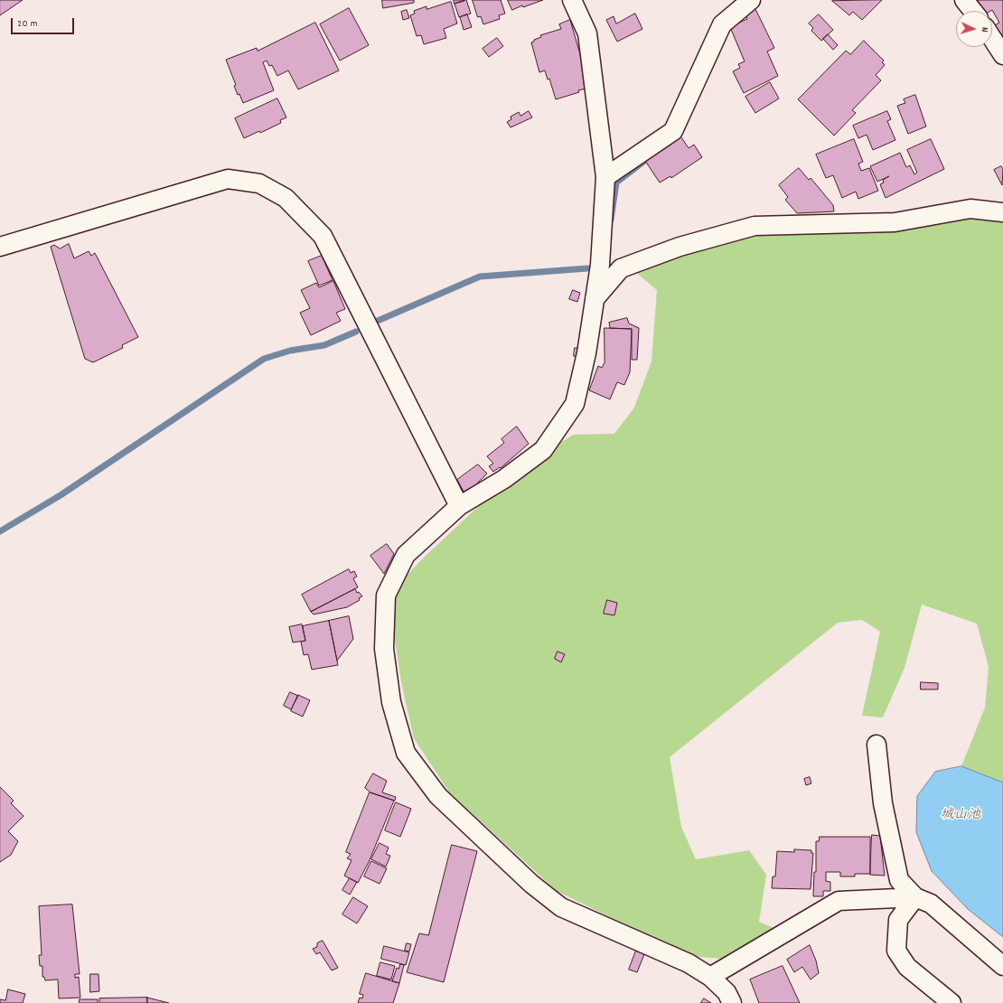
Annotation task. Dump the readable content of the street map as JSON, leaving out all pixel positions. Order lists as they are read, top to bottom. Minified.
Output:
{"water":["城山池"],"scale_bar":"20 m","north":"right"}
